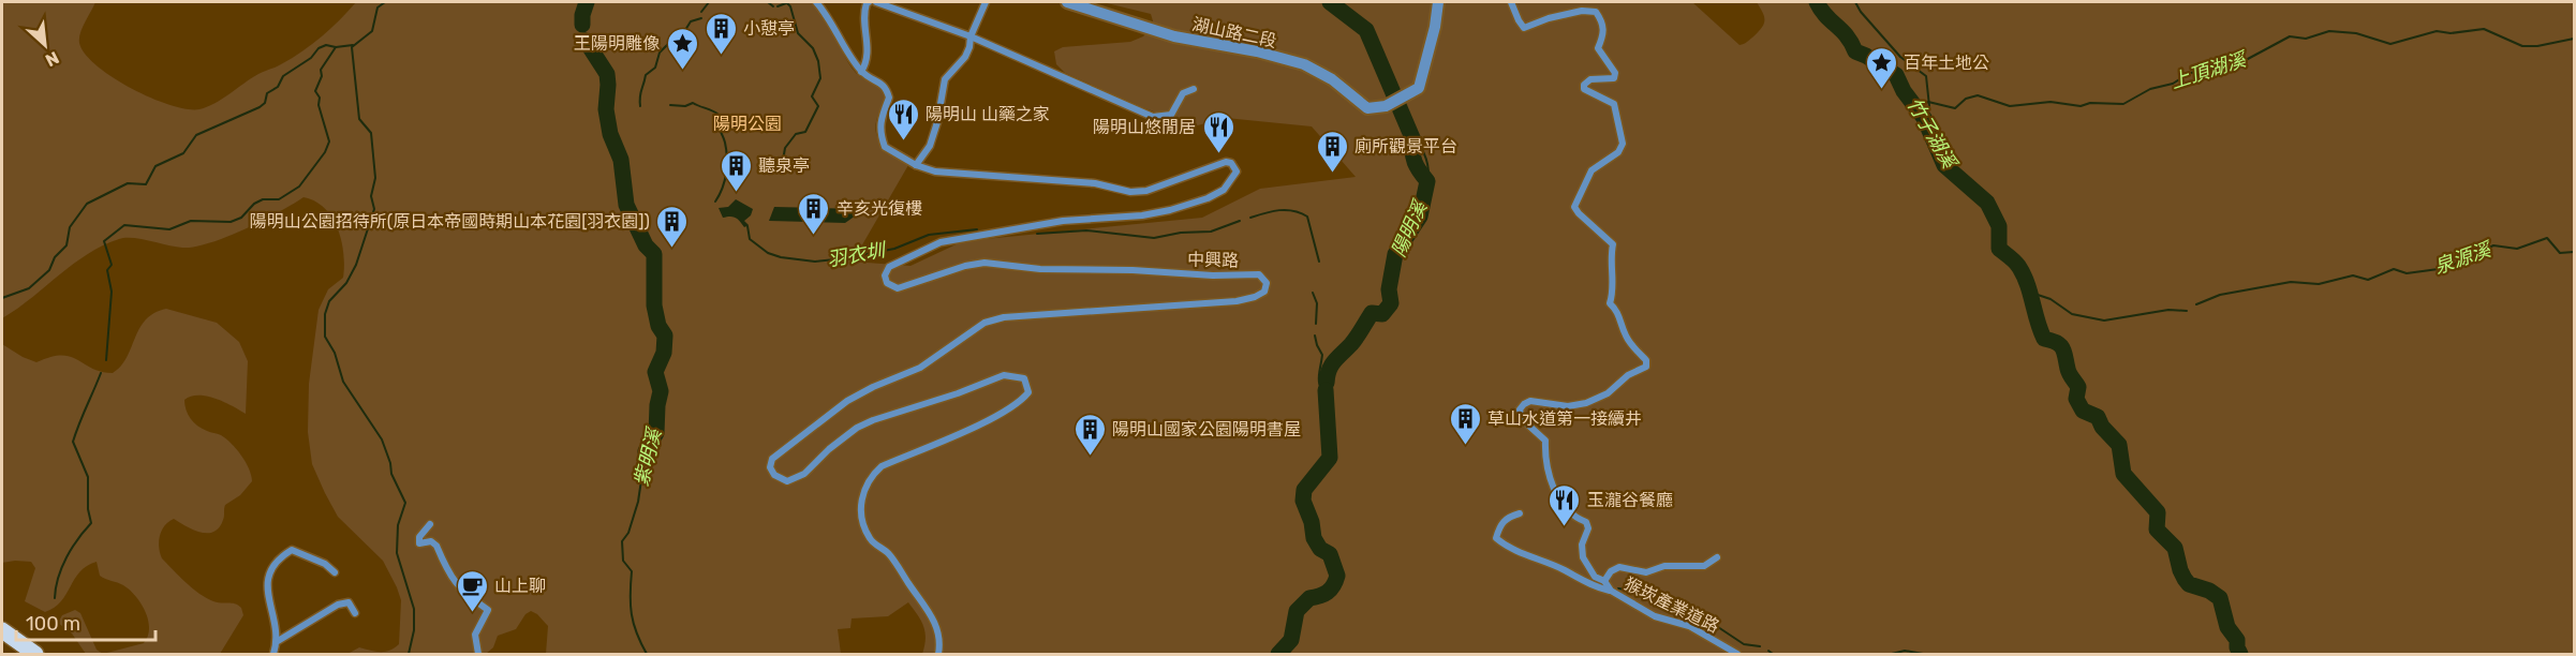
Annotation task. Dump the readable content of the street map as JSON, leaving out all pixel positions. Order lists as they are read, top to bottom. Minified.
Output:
{"streets":{"street":["湖山路二段","中興路","猴崁產業道路"]},"water":["上頂湖溪","竹子湖溪","陽明溪","羽衣圳","泉源溪","紫明溪"],"parks":["陽明公園"],"places":{"building":["小憇亭","廁所觀景平台","聽泉亭","辛亥光復樓","陽明山公園招待所(原日本帝國時期山本花園[羽衣園])","草山水道第一接續井","陽明山國家公園陽明書屋"],"place":["王陽明雕像","百年土地公"],"restaurant":["陽明山 山藥之家","陽明山悠閒居","玉瀧谷餐廳"],"cafe":["山上聊"]},"scale_bar":"100 m","north":"bottom right"}
